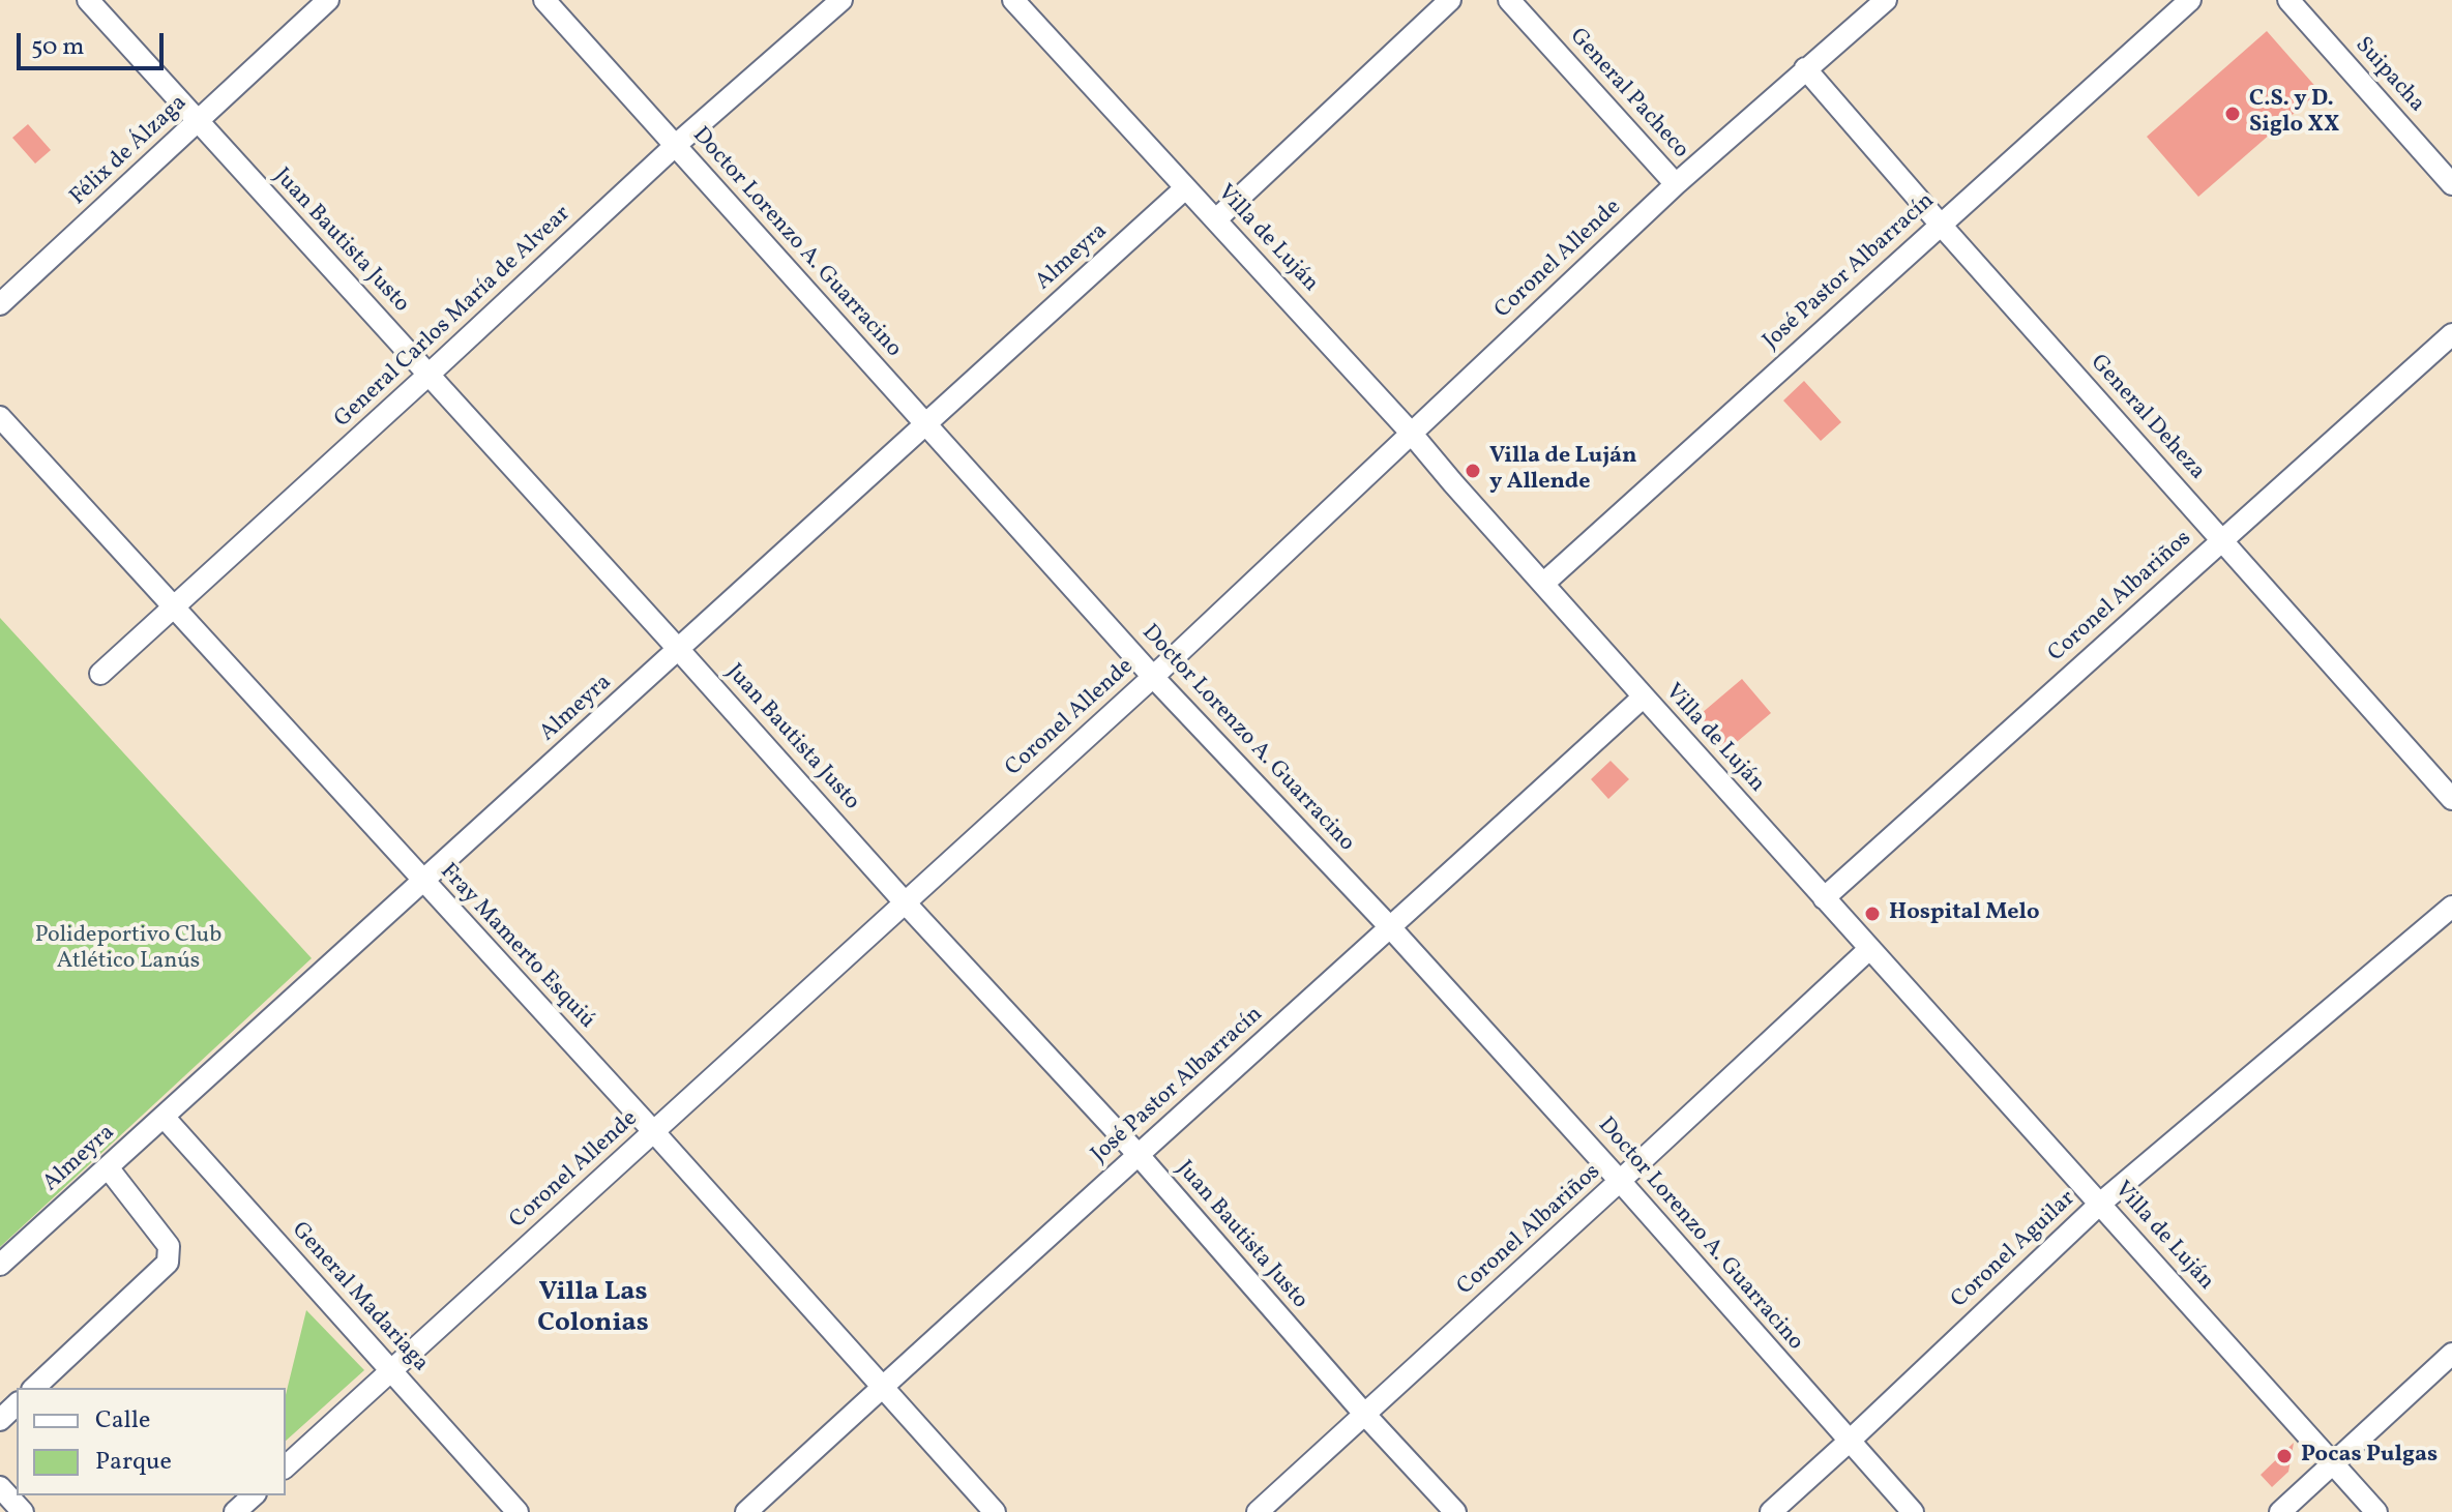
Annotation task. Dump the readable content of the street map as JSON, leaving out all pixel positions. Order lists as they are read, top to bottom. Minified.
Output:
{"streets":{"street":["Suipacha","General Pacheco","Félix de Álzaga","Villa de Luján","Juan Bautista Justo","Doctor Lorenzo A. Guarracino","Almeyra","Coronel Allende","José Pastor Albarracín","General Carlos María de Alvear","General Deheza","Coronel Albariños","Fray Mamerto Esquiú","Coronel Aguilar","General Madariaga"]},"crossings":[["General Pacheco","Coronel Allende"],["Félix de Álzaga","Juan Bautista Justo"],["Villa de Luján","Almeyra"],["Villa de Luján","Coronel Allende"],["Villa de Luján","José Pastor Albarracín"],["Villa de Luján","Coronel Albariños"],["Villa de Luján","Coronel Aguilar"],["Juan Bautista Justo","Almeyra"],["Juan Bautista Justo","Coronel Allende"],["Juan Bautista Justo","José Pastor Albarracín"],["Juan Bautista Justo","General Carlos María de Alvear"],["Juan Bautista Justo","Coronel Albariños"],["Doctor Lorenzo A. Guarracino","Almeyra"],["Doctor Lorenzo A. Guarracino","Coronel Allende"],["Doctor Lorenzo A. Guarracino","José Pastor Albarracín"],["Doctor Lorenzo A. Guarracino","General Carlos María de Alvear"],["Doctor Lorenzo A. Guarracino","Coronel Albariños"],["Doctor Lorenzo A. Guarracino","Coronel Aguilar"],["Almeyra","Fray Mamerto Esquiú"],["Almeyra","General Madariaga"],["Coronel Allende","General Deheza"],["Coronel Allende","Fray Mamerto Esquiú"],["Coronel Allende","General Madariaga"],["José Pastor Albarracín","General Deheza"],["José Pastor Albarracín","Fray Mamerto Esquiú"],["General Carlos María de Alvear","Fray Mamerto Esquiú"],["General Deheza","Coronel Albariños"]],"districts":["Villa Las Colonias"],"parks":["Polideportivo Club Atlético Lanús"],"places":["C.S. y D. Siglo XX","Villa de Luján y Allende","Hospital Melo","Pocas Pulgas"],"legend":["Calle","Parque"],"scale_bar":"50 m"}
